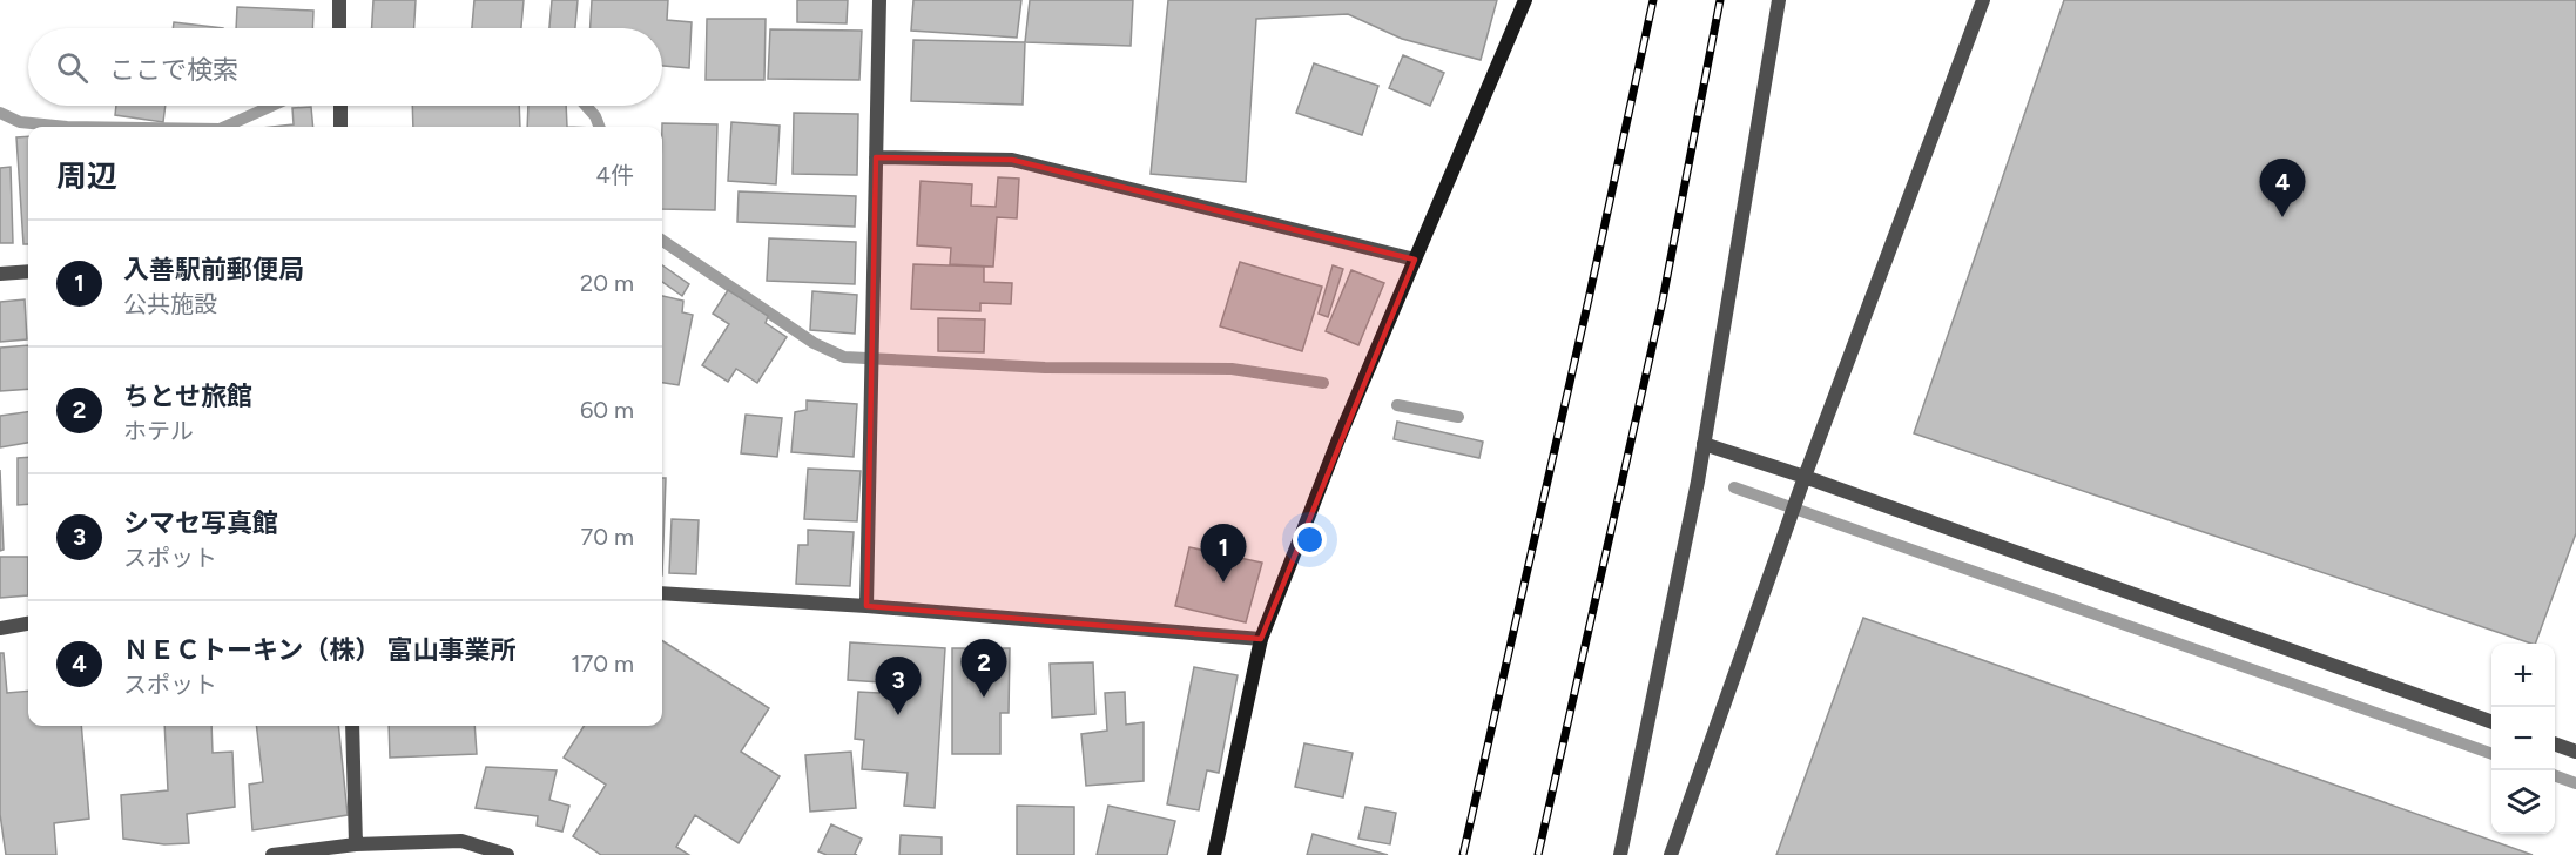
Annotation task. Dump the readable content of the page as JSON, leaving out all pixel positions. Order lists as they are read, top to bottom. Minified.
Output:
{"page":{"search":"ここで検索","heading":["周辺","4件"],"pins":["4","1","2","3"],"list":[{"mark":"1","name":"入善駅前郵便局","note":"公共施設","value":"20 m"},{"mark":"2","name":"ちとせ旅館","note":"ホテル","value":"60 m"},{"mark":"3","name":"シマセ写真館","note":"スポット","value":"70 m"},{"mark":"4","name":"ＮＥＣトーキン（株） 富山事業所","note":"スポット","value":"170 m"}],"map_buttons":["+","−"]}}
